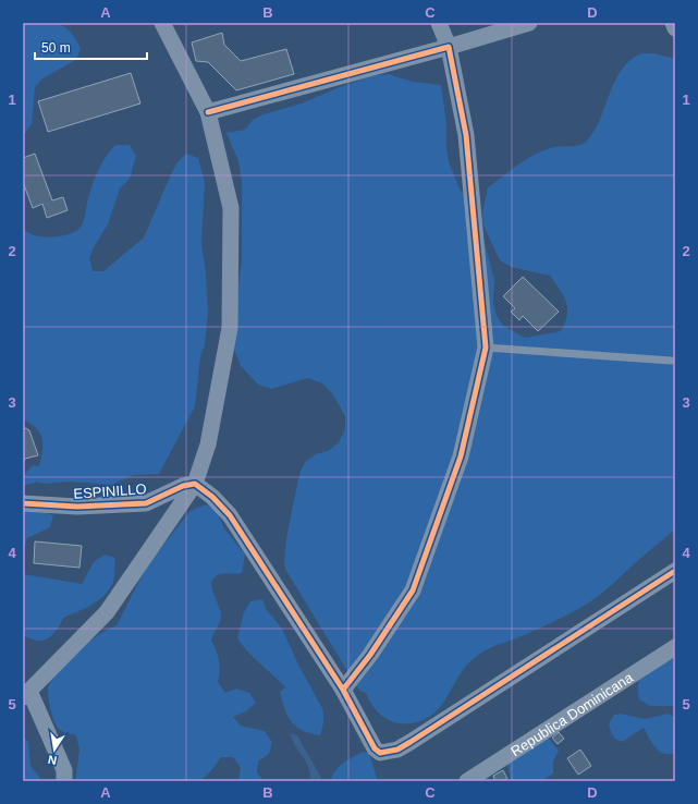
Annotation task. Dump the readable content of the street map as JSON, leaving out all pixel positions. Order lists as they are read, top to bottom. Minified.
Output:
{"streets":{"street":["ESPINILLO","Republica Dominicana"]},"scale_bar":"50 m","north":"bottom","grid":{"columns":["A","B","C","D"],"rows":["1","2","3","4","5"]}}
